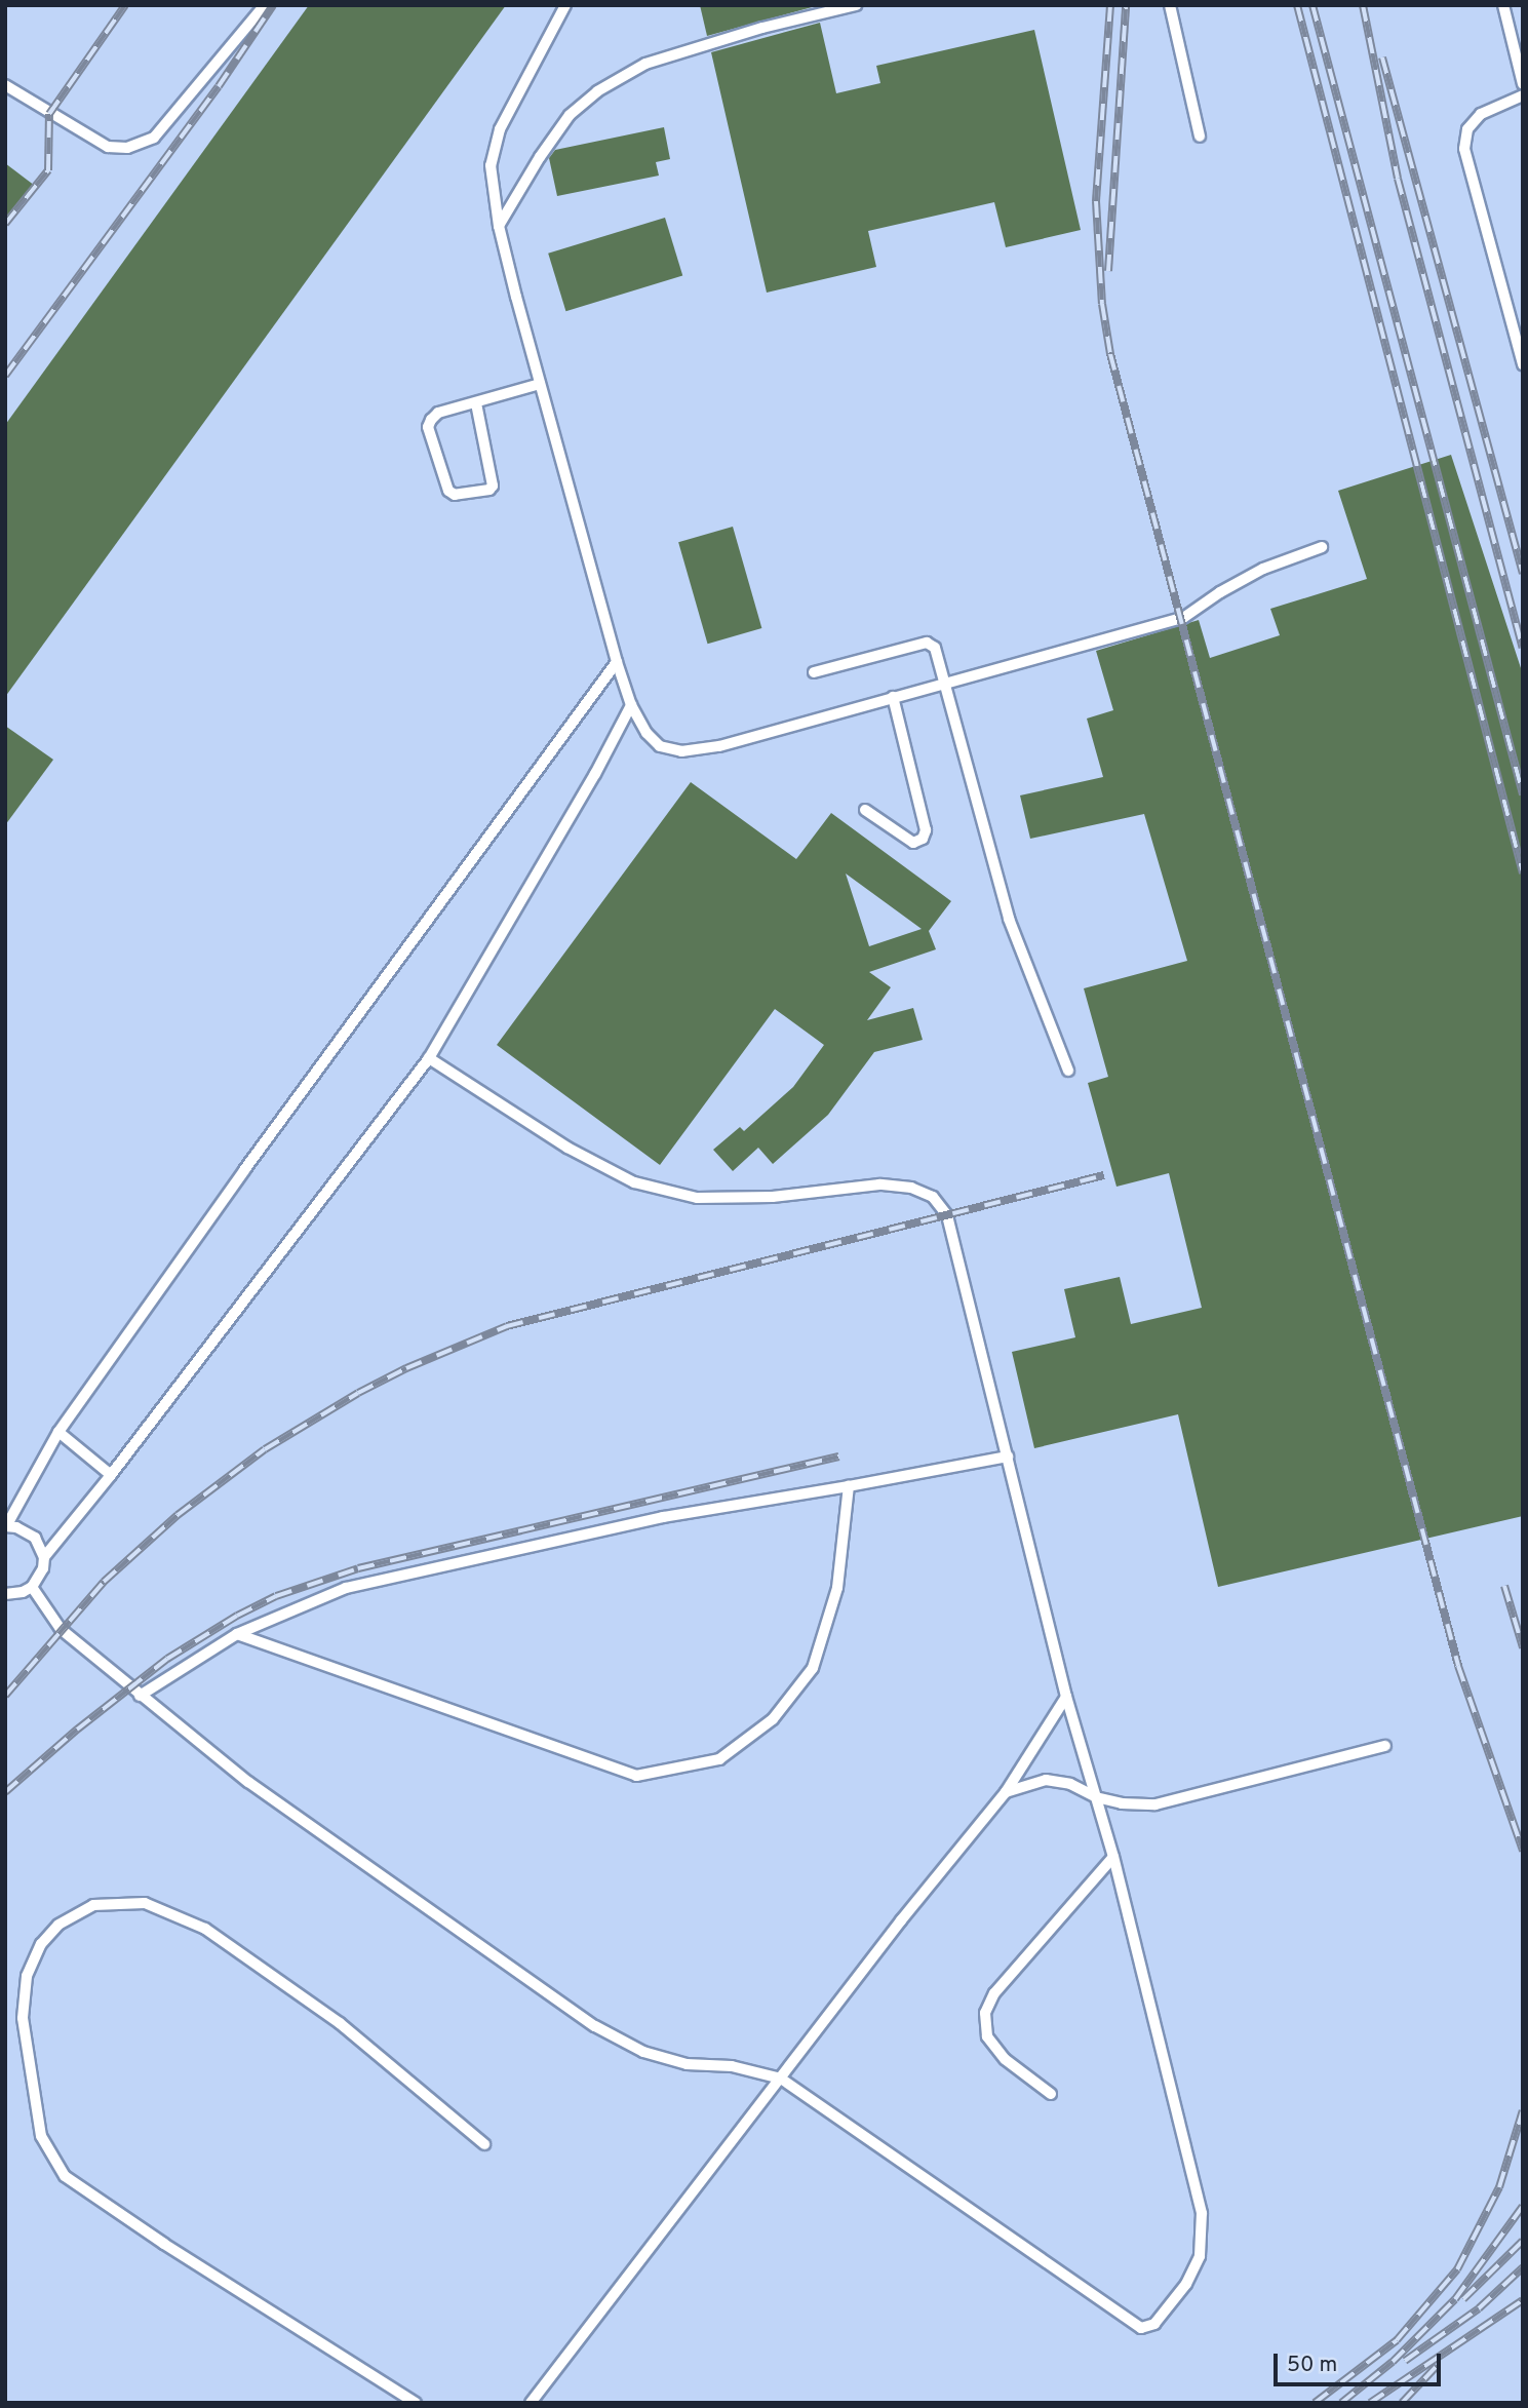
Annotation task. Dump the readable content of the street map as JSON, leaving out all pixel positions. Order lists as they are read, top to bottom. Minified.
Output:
{"scale_bar":"50 m"}
